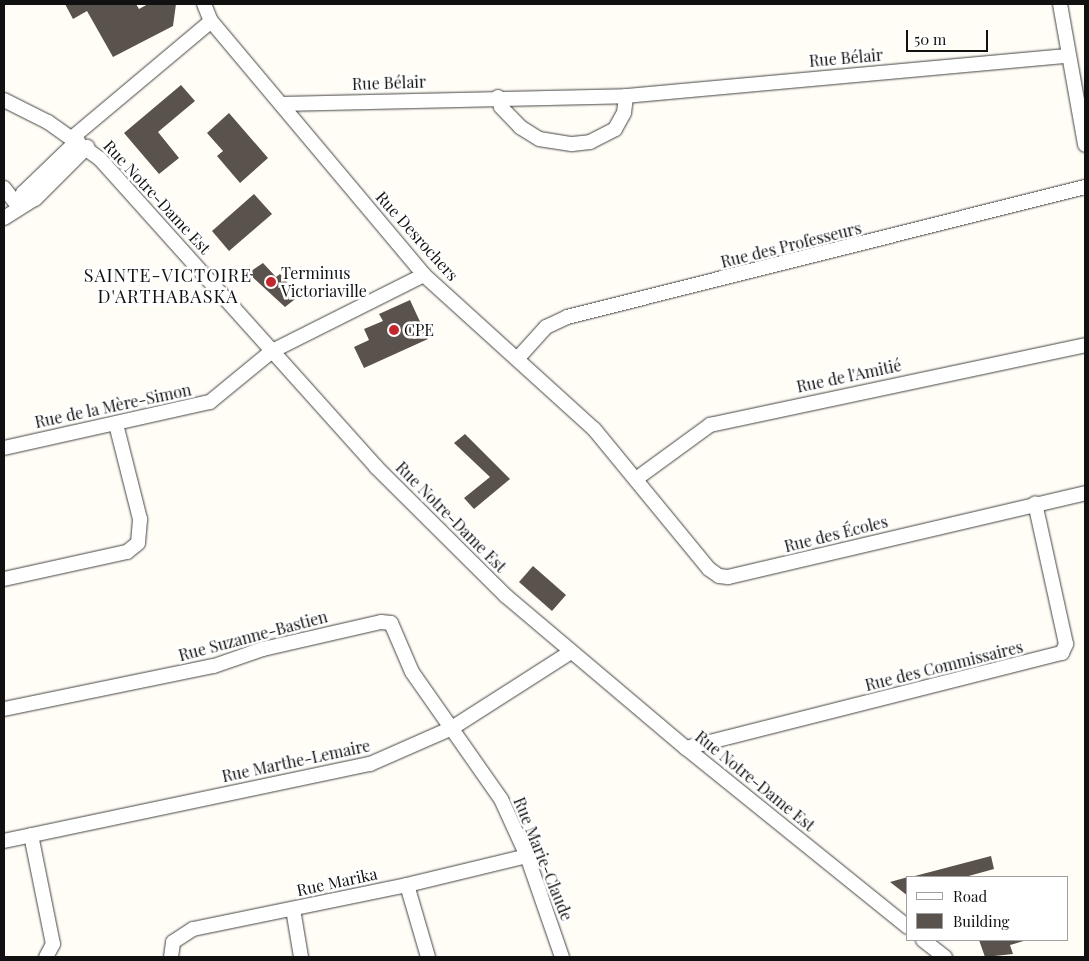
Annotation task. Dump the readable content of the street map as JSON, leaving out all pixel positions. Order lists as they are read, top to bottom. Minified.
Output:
{"streets":{"street":["Rue Bélair","Rue Notre-Dame Est","Rue Desrochers","Rue des Professeurs","Rue de l'Amitié","Rue de la Mère-Simon","Rue des Écoles","Rue Suzanne-Bastien","Rue des Commissaires","Rue Marthe-Lemaire","Rue Marie-Claude","Rue Marika"]},"crossings":[["Rue Bélair","Rue Desrochers"],["Rue Notre-Dame Est","Rue de la Mère-Simon"],["Rue Notre-Dame Est","Rue des Commissaires"],["Rue Notre-Dame Est","Rue Marthe-Lemaire"],["Rue Desrochers","Rue des Professeurs"],["Rue Desrochers","Rue de l'Amitié"],["Rue Desrochers","Rue de la Mère-Simon"],["Rue Desrochers","Rue des Écoles"],["Rue de l'Amitié","Rue des Écoles"],["Rue des Écoles","Rue des Commissaires"],["Rue Suzanne-Bastien","Rue Marthe-Lemaire"],["Rue Suzanne-Bastien","Rue Marie-Claude"],["Rue Marthe-Lemaire","Rue Marie-Claude"],["Rue Marie-Claude","Rue Marika"]],"districts":["SAINTE-VICTOIRE D'ARTHABASKA"],"places":["Terminus Victoriaville","CPE"],"legend":["Road","Building"],"scale_bar":"50 m"}
